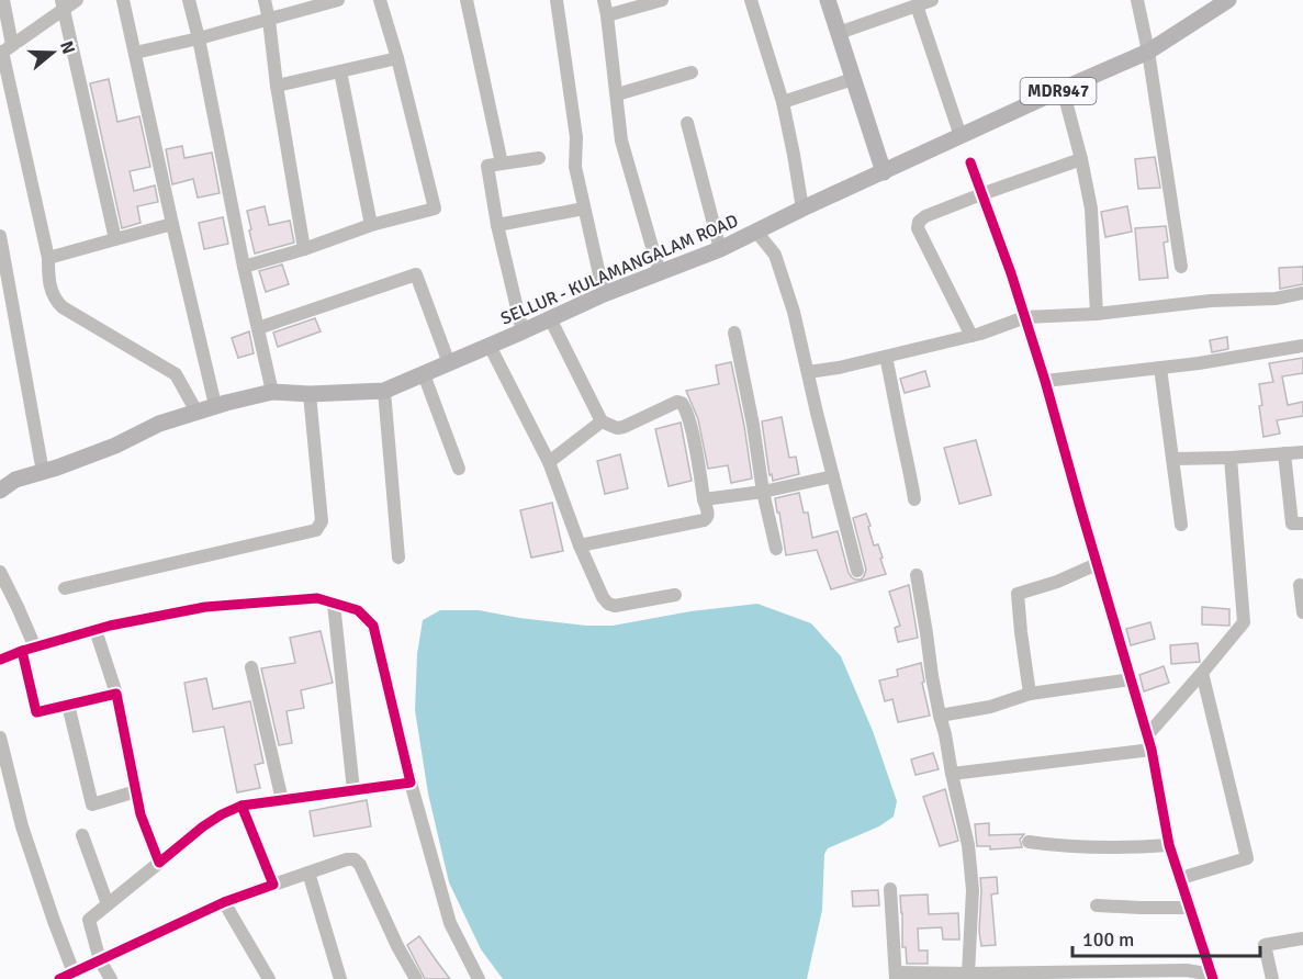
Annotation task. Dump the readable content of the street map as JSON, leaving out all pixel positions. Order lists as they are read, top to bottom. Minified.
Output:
{"streets":{"main road":["MDR947","SELLUR - KULAMANGALAM ROAD"]},"scale_bar":"100 m","north":"right"}
